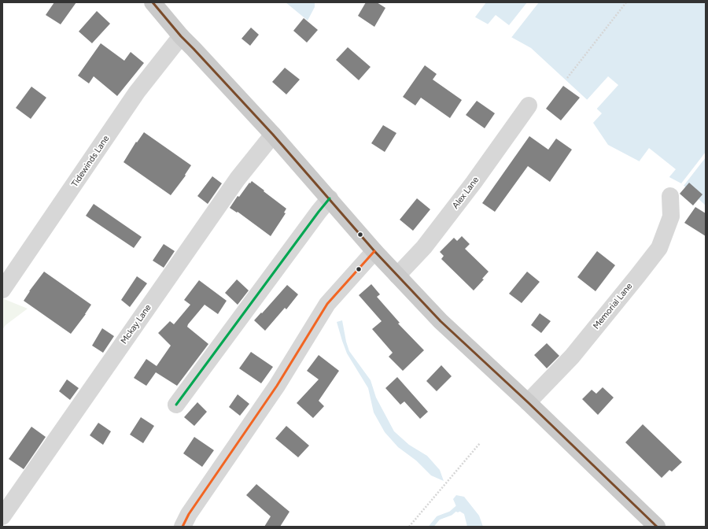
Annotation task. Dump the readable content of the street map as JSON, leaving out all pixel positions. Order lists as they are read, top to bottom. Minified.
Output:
{"streets":{"street":["Tidewinds Lane","Alex Lane","Memorial Lane","Mckay Lane"]}}
